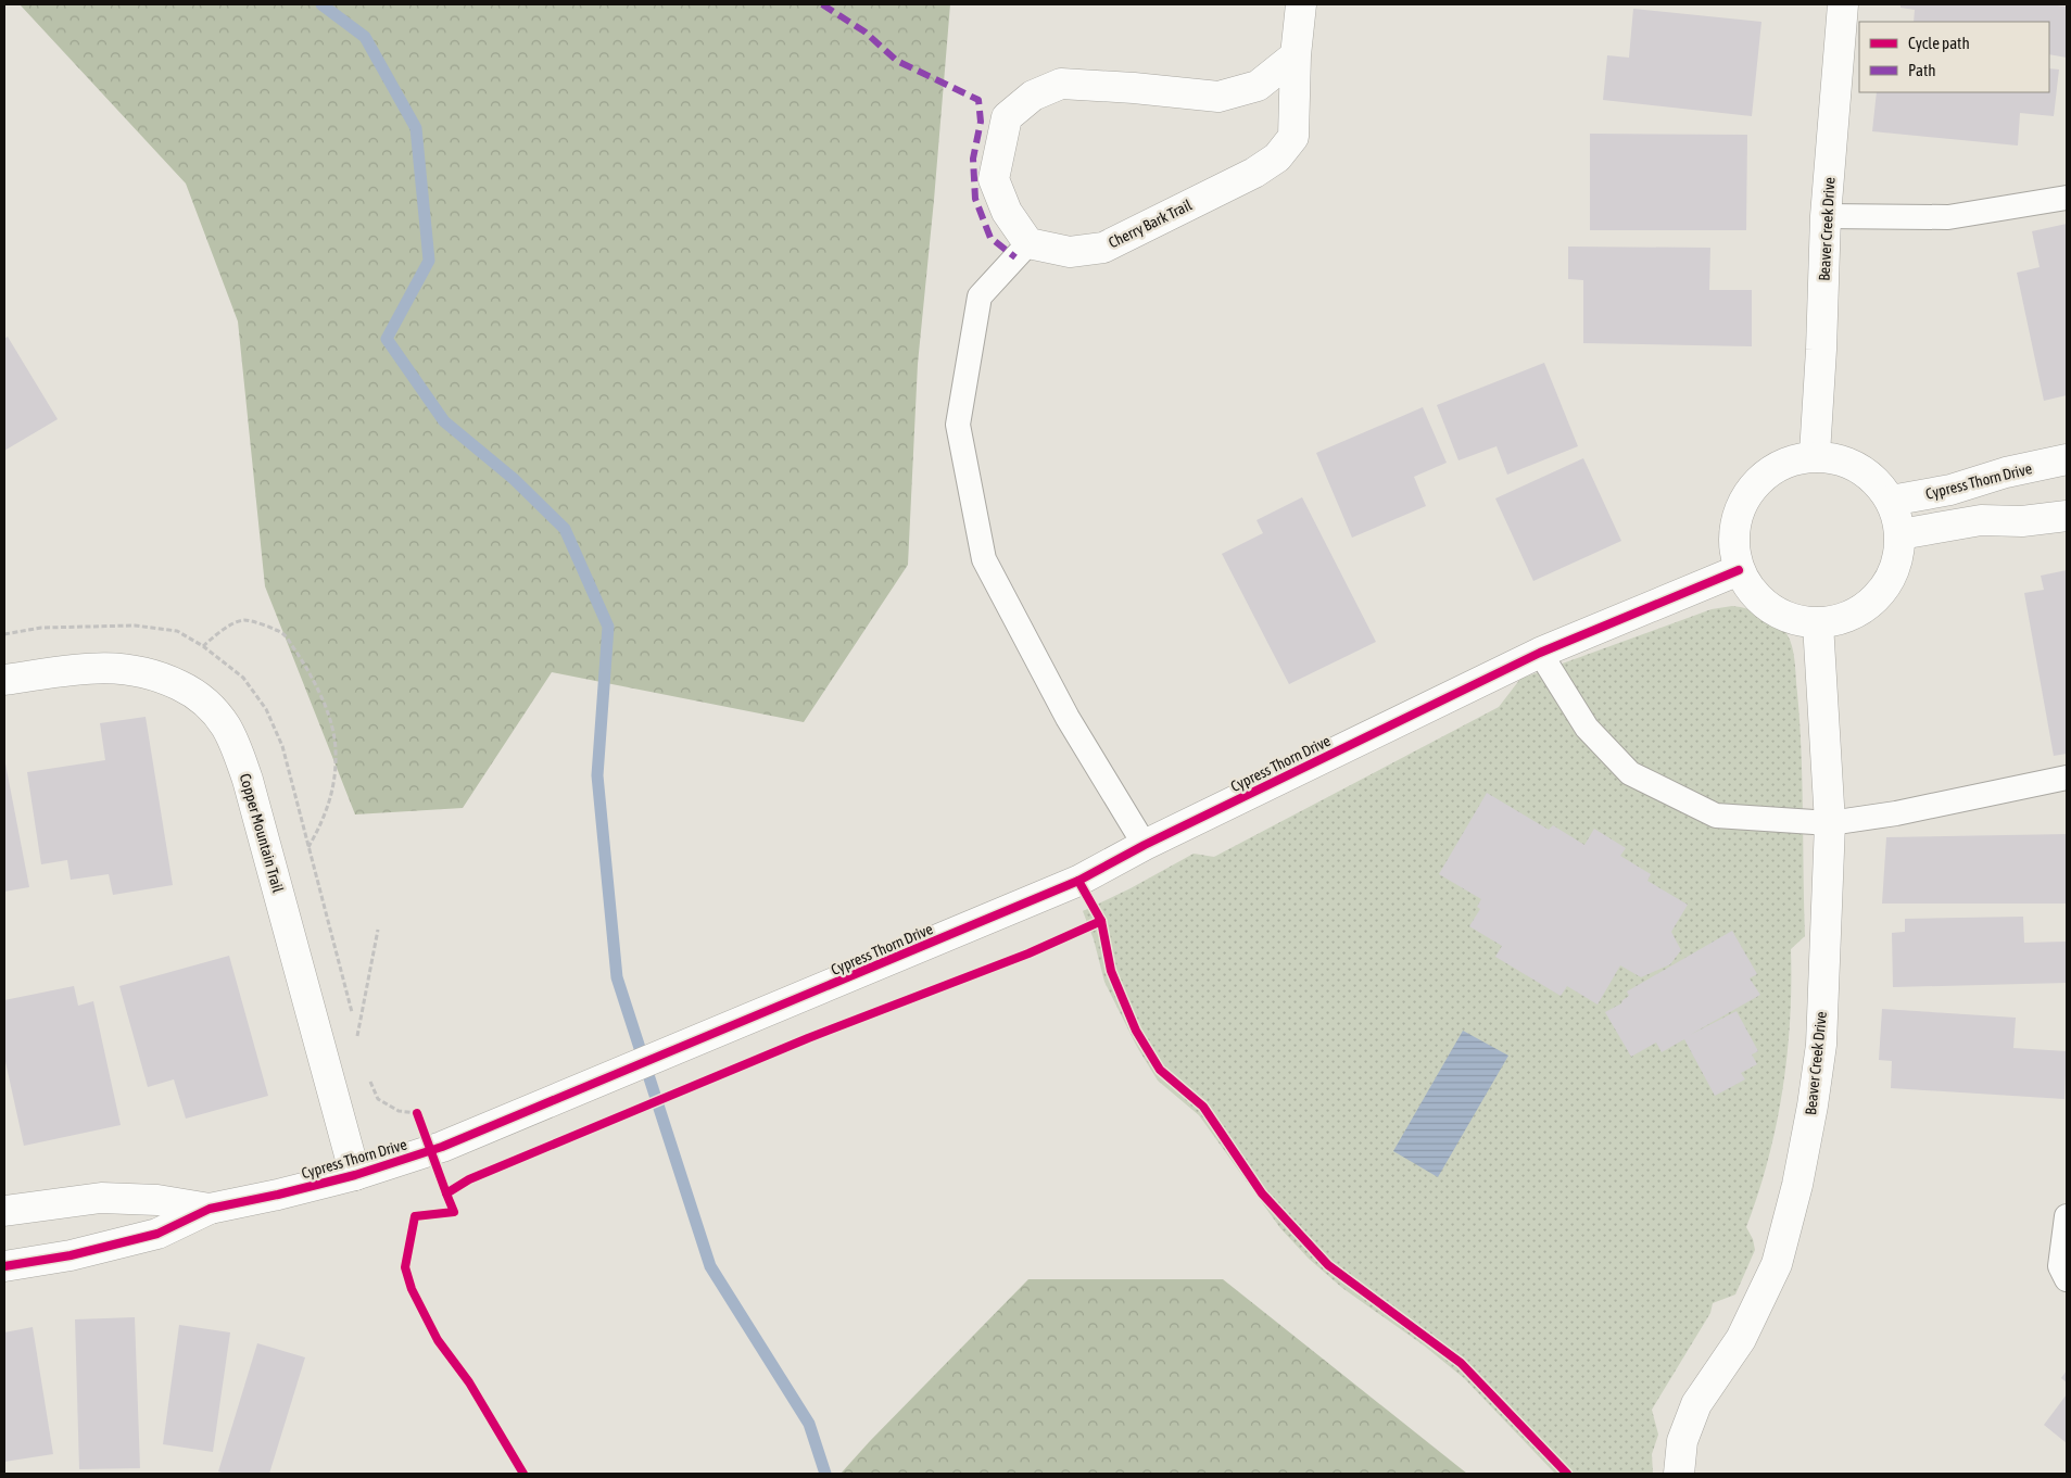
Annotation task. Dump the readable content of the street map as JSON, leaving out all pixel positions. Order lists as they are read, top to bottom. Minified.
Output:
{"streets":{"street":["Cherry Bark Trail","Beaver Creek Drive","Cypress Thorn Drive","Copper Mountain Trail"]},"crossings":[["Beaver Creek Drive","Cypress Thorn Drive"],["Cypress Thorn Drive","Copper Mountain Trail"]],"legend":["Cycle path","Path"]}
